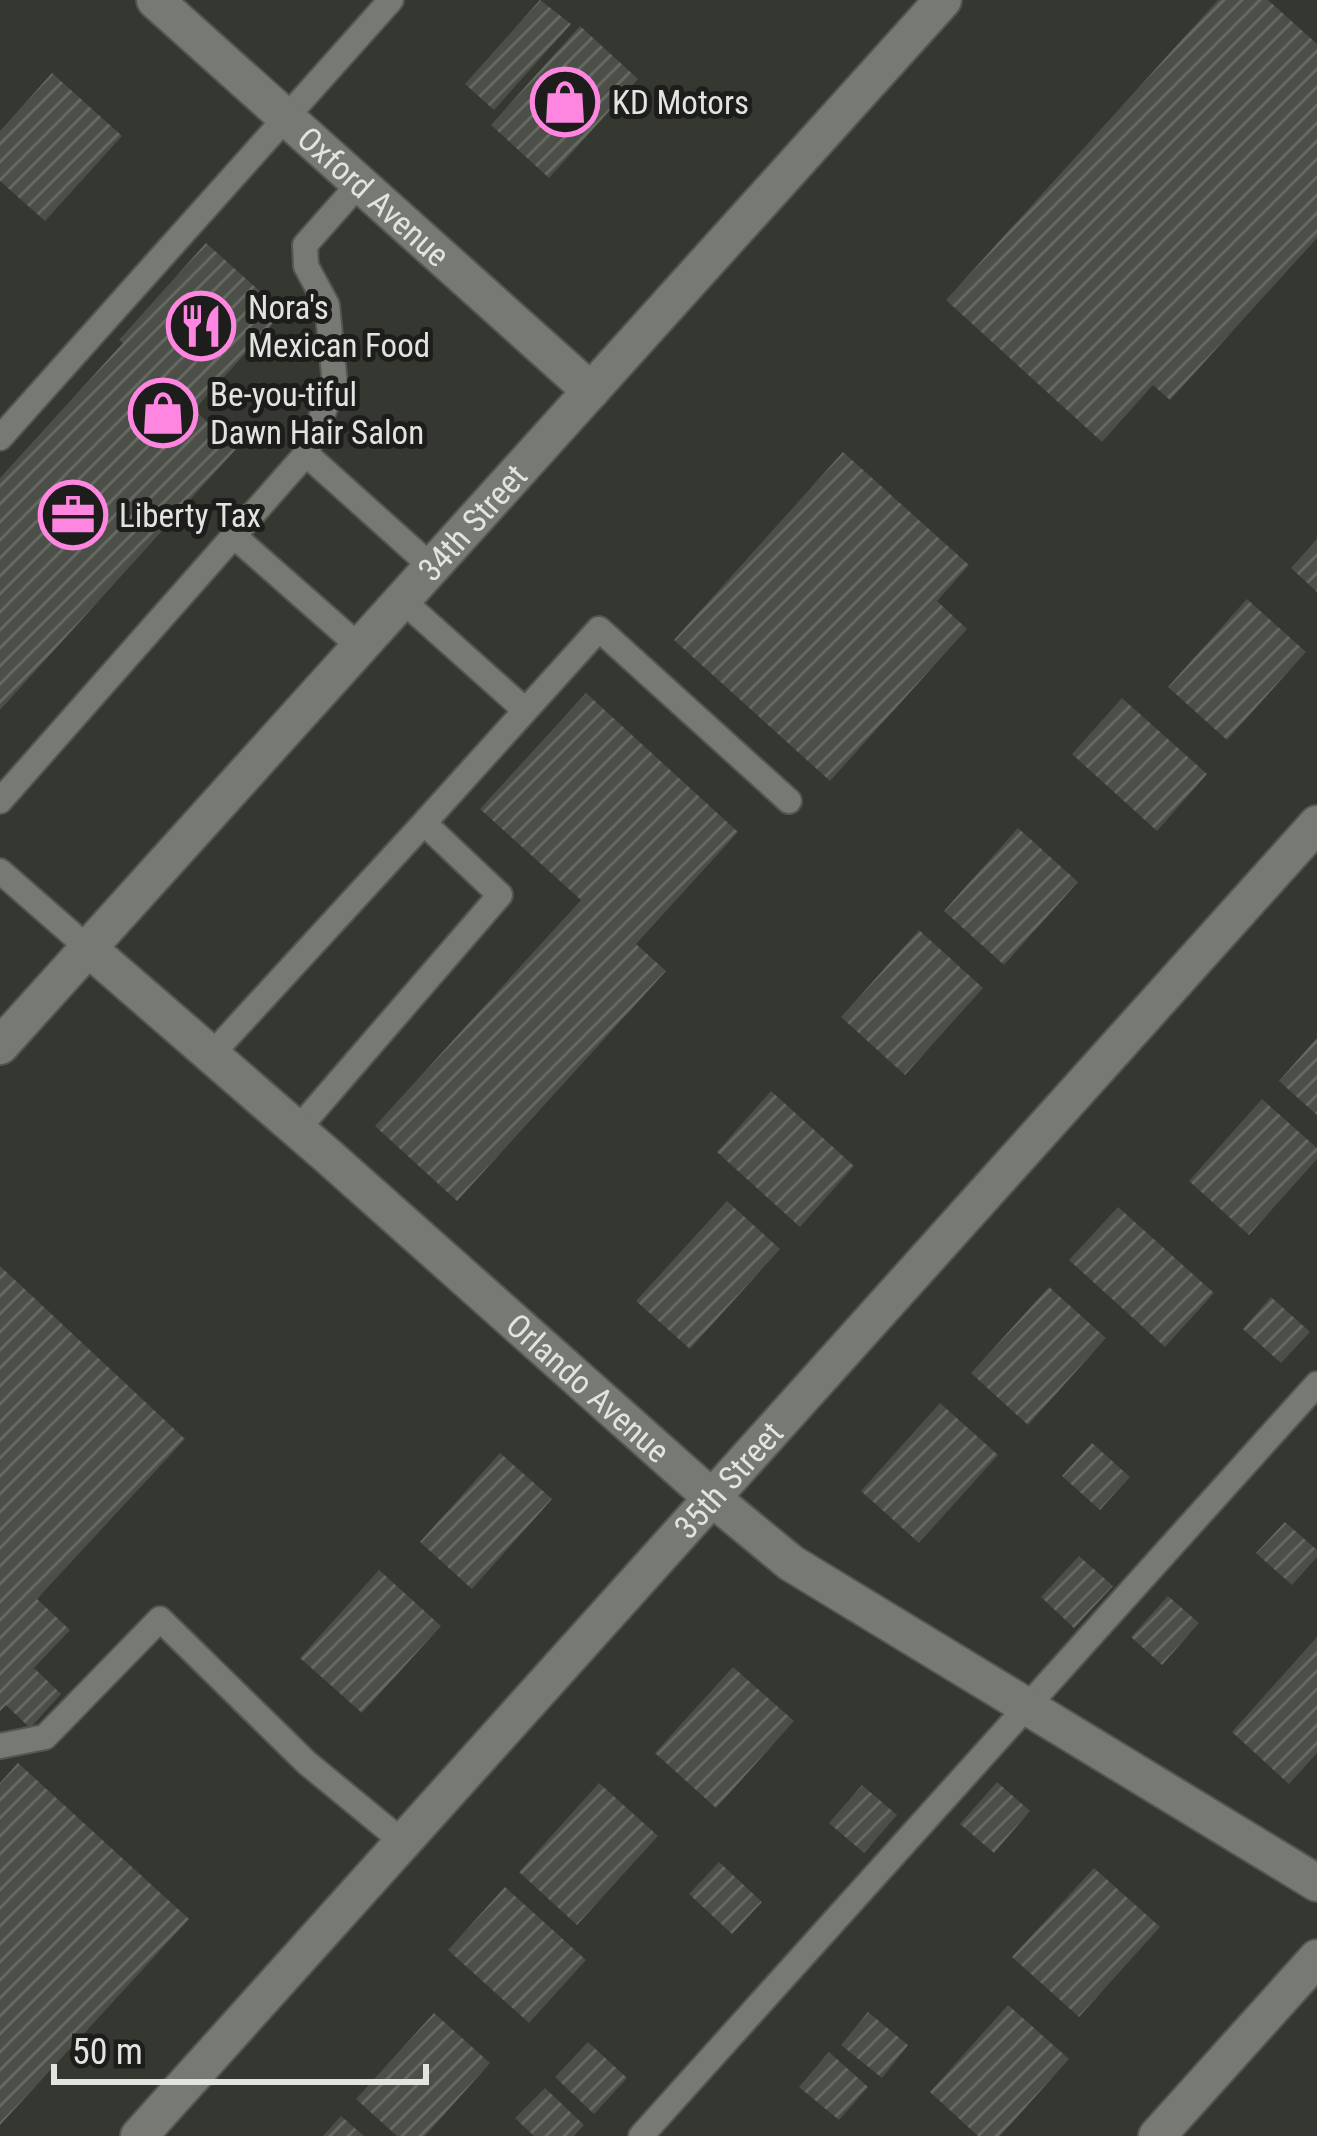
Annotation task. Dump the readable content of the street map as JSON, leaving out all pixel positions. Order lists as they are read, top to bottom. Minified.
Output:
{"streets":{"street":["Oxford Avenue","34th Street","Orlando Avenue","35th Street"]},"crossings":[["Oxford Avenue","34th Street"],["34th Street","Orlando Avenue"],["Orlando Avenue","35th Street"]],"places":{"shop":["KD Motors","Be-you-tiful Dawn Hair Salon"],"restaurant":["Nora's Mexican Food"],"office":["Liberty Tax"]},"scale_bar":"50 m"}
